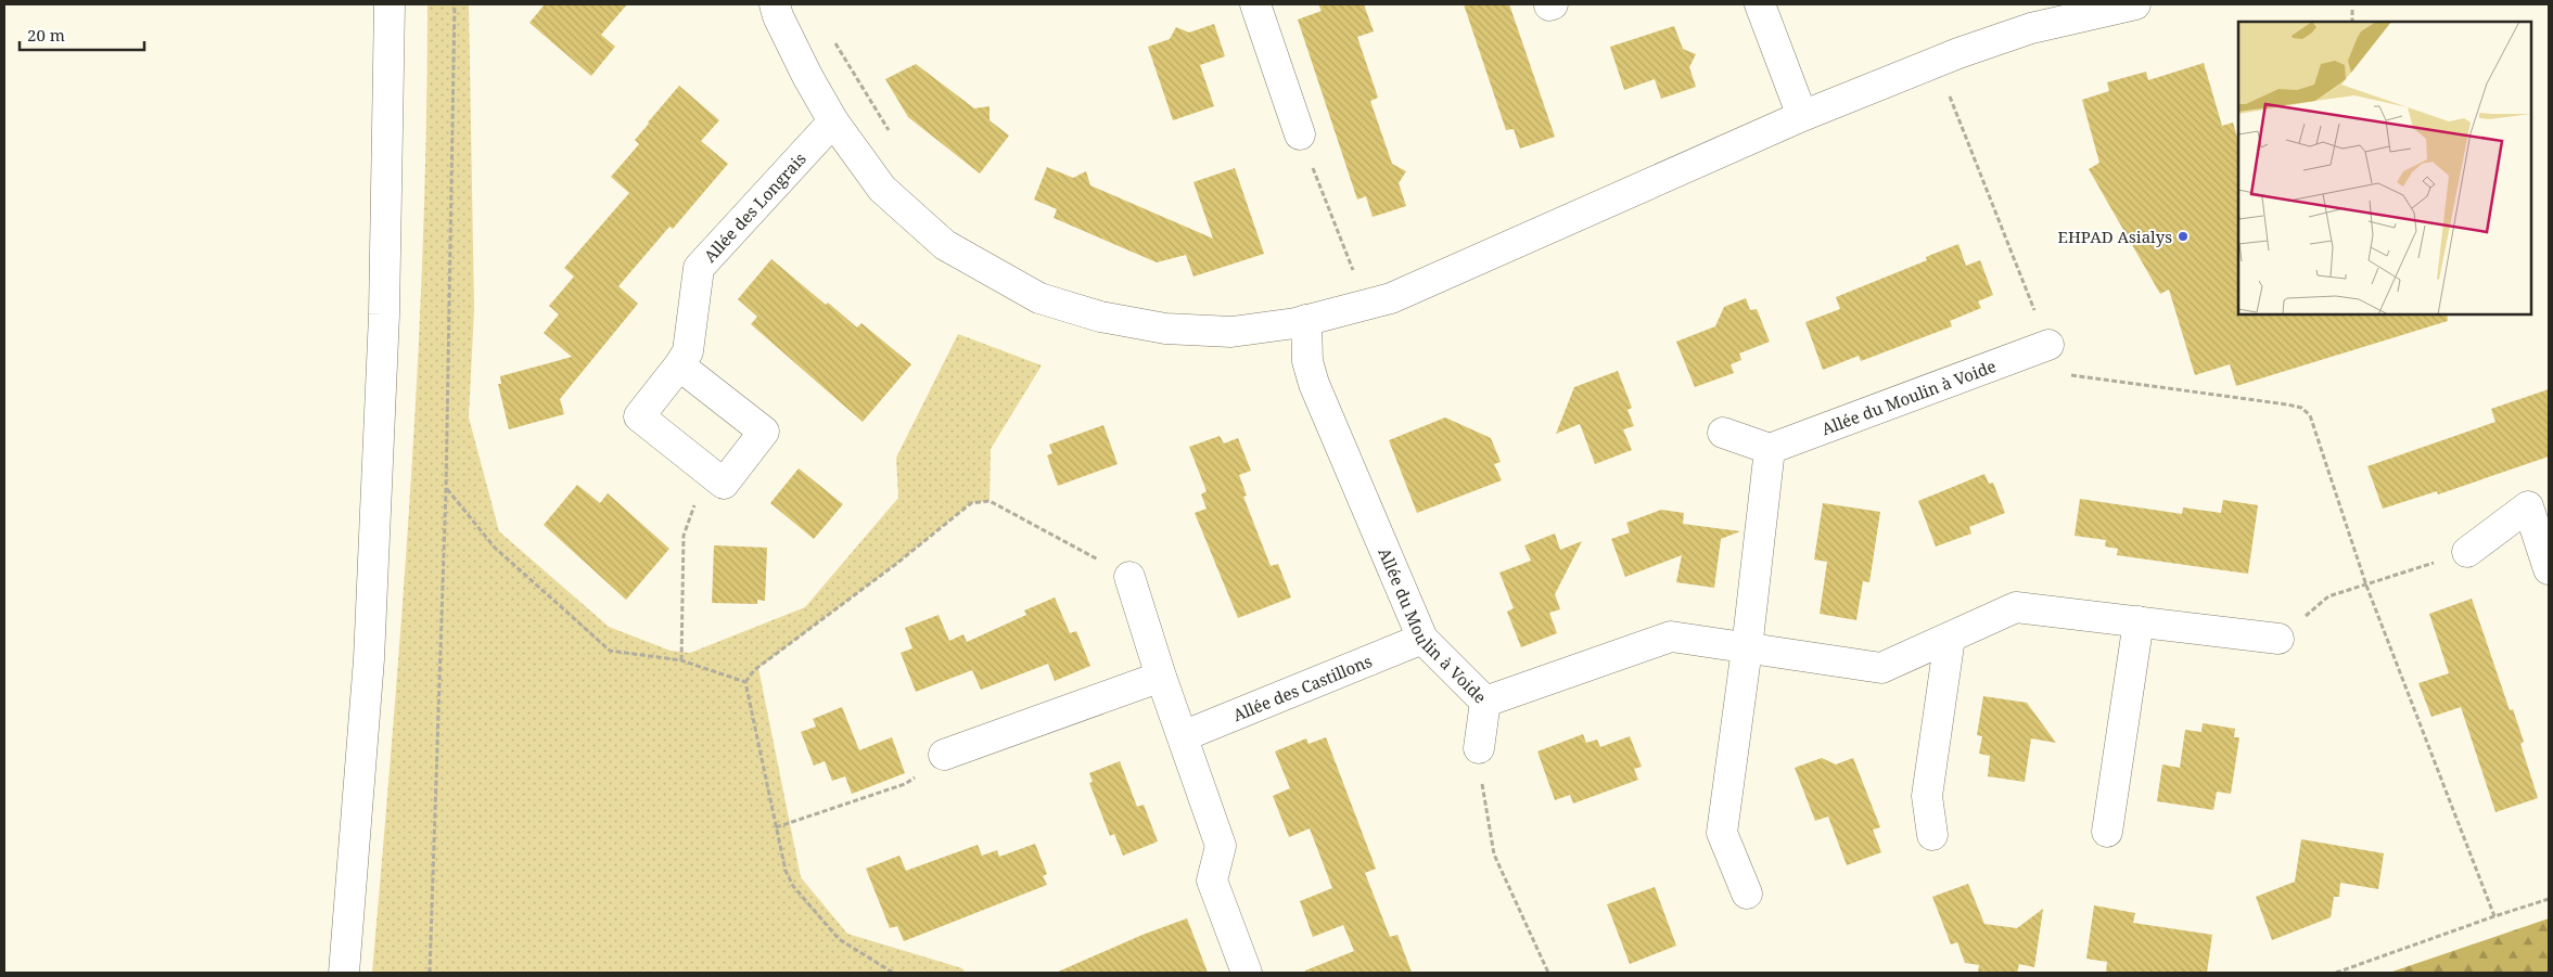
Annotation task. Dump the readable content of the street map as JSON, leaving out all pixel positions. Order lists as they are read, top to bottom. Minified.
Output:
{"streets":{"street":["Allée des Longrais","Allée du Moulin à Voide","Allée des Castillons"]},"crossings":[["Allée du Moulin à Voide","Allée des Castillons"]],"places":["EHPAD Asialys"],"scale_bar":"20 m"}
